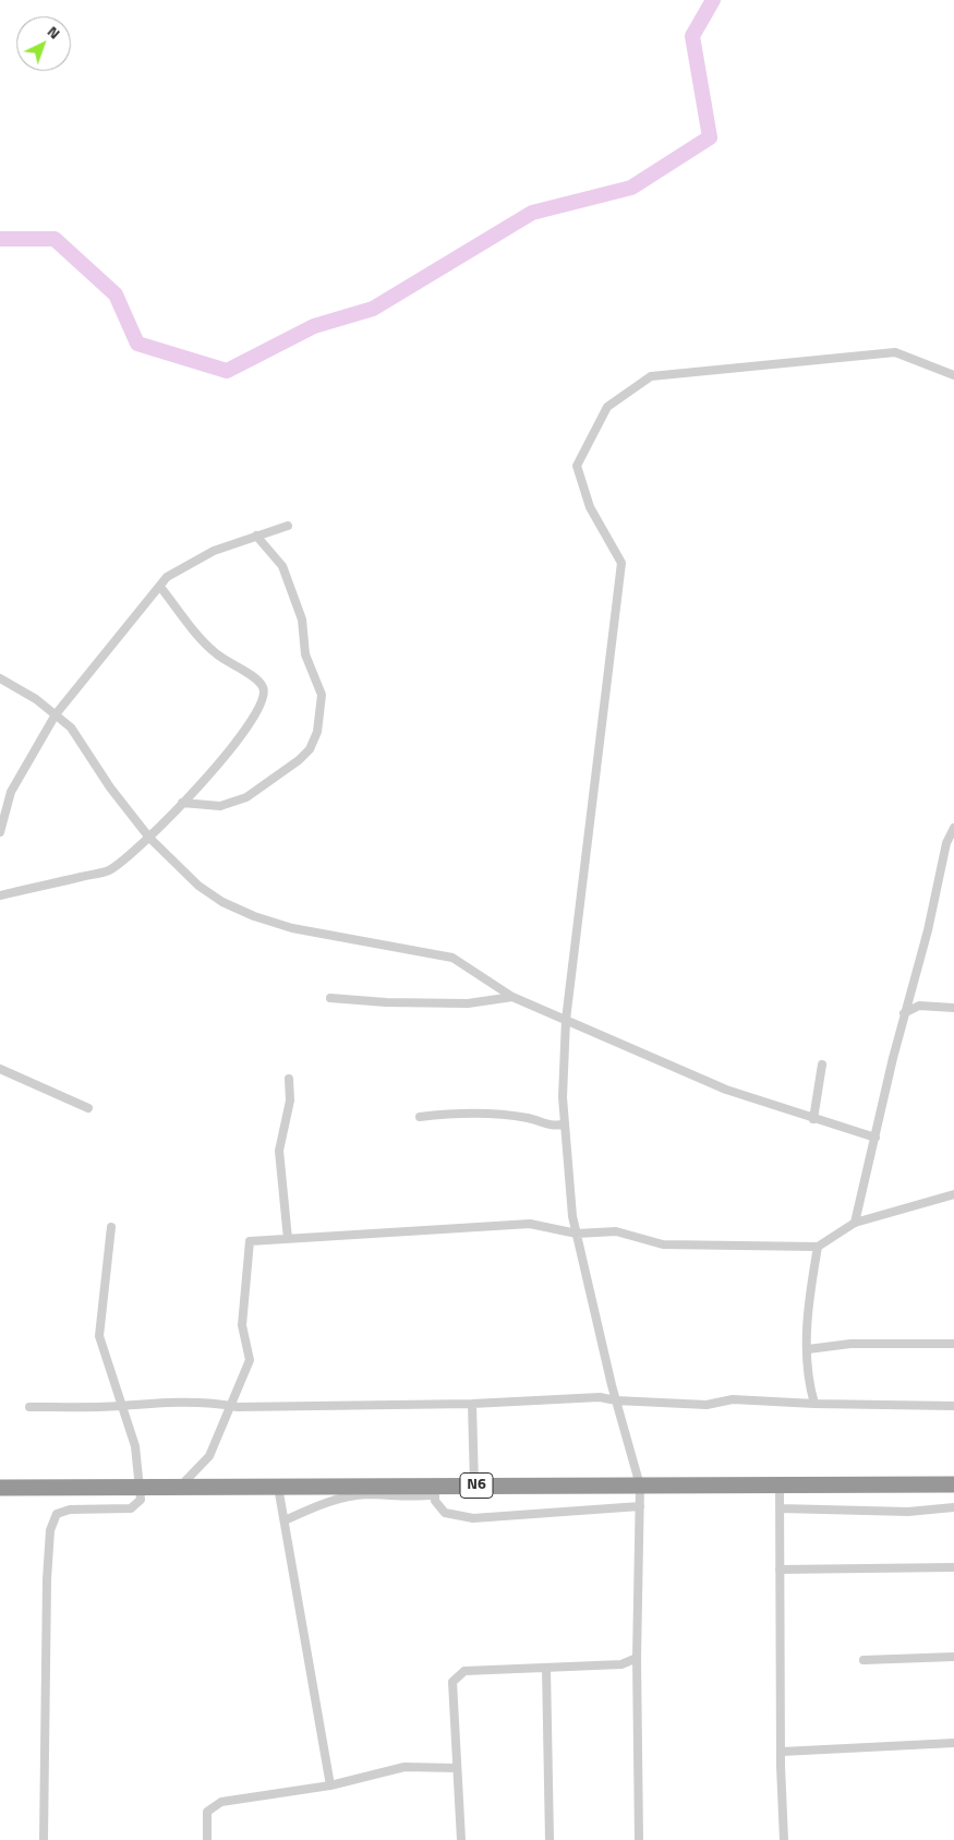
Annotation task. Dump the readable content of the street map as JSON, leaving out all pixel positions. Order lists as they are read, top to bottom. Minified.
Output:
{"streets":{"highway":["N6"]},"north":"top right"}
